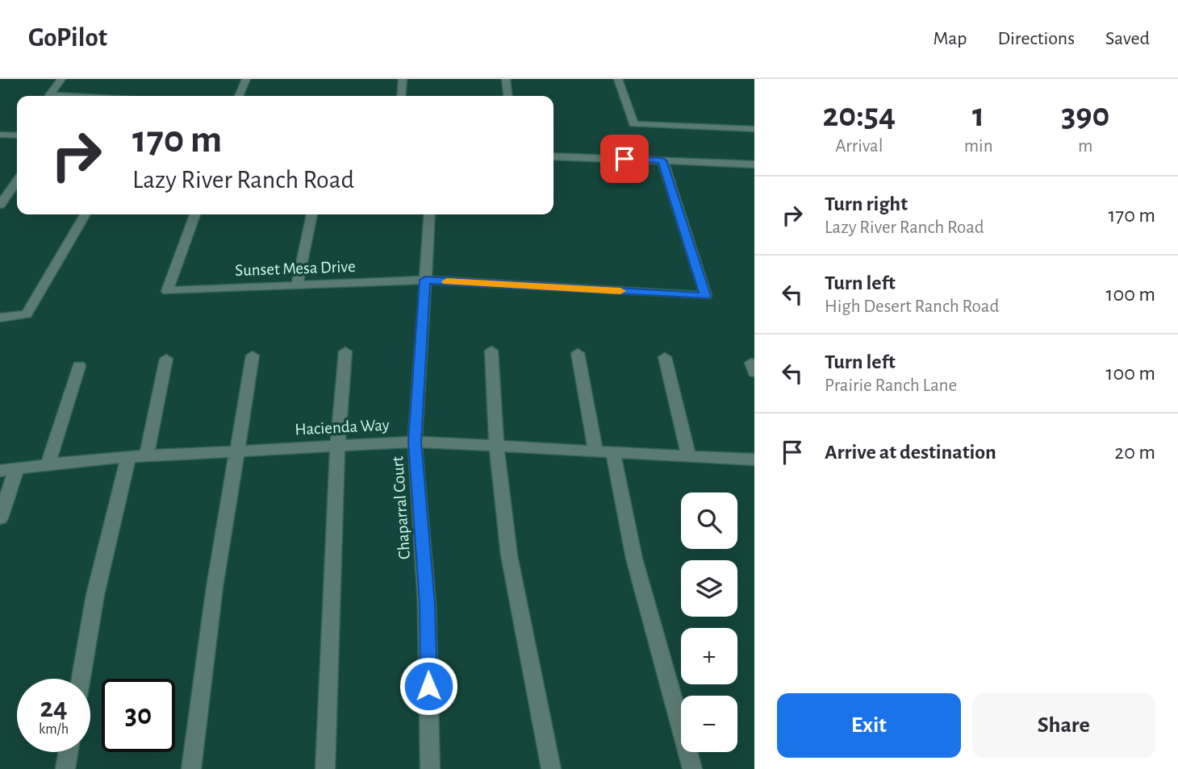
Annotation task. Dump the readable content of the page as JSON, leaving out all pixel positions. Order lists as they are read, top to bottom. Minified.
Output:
{"streets":{"street":["Sunset Mesa Drive","Hacienda Way","Chaparral Court"]},"crossings":[["Sunset Mesa Drive","Chaparral Court"],["Hacienda Way","Chaparral Court"]],"page":{"header":"GoPilot","nav":["Map","Directions","Saved"],"eta":["20:54","Arrival","1","min","390","m"],"turn":["170 m","Lazy River Ranch Road"],"list":[{"name":"Turn right","note":"Lazy River Ranch Road","value":"170 m"},{"name":"Turn left","note":"High Desert Ranch Road","value":"100 m"},{"name":"Turn left","note":"Prairie Ranch Lane","value":"100 m"},{"name":"Arrive at destination","value":"20 m"}],"map_buttons":["+","−"],"speed":"24 km/h","limit":"30","buttons":["Exit","Share"]}}
